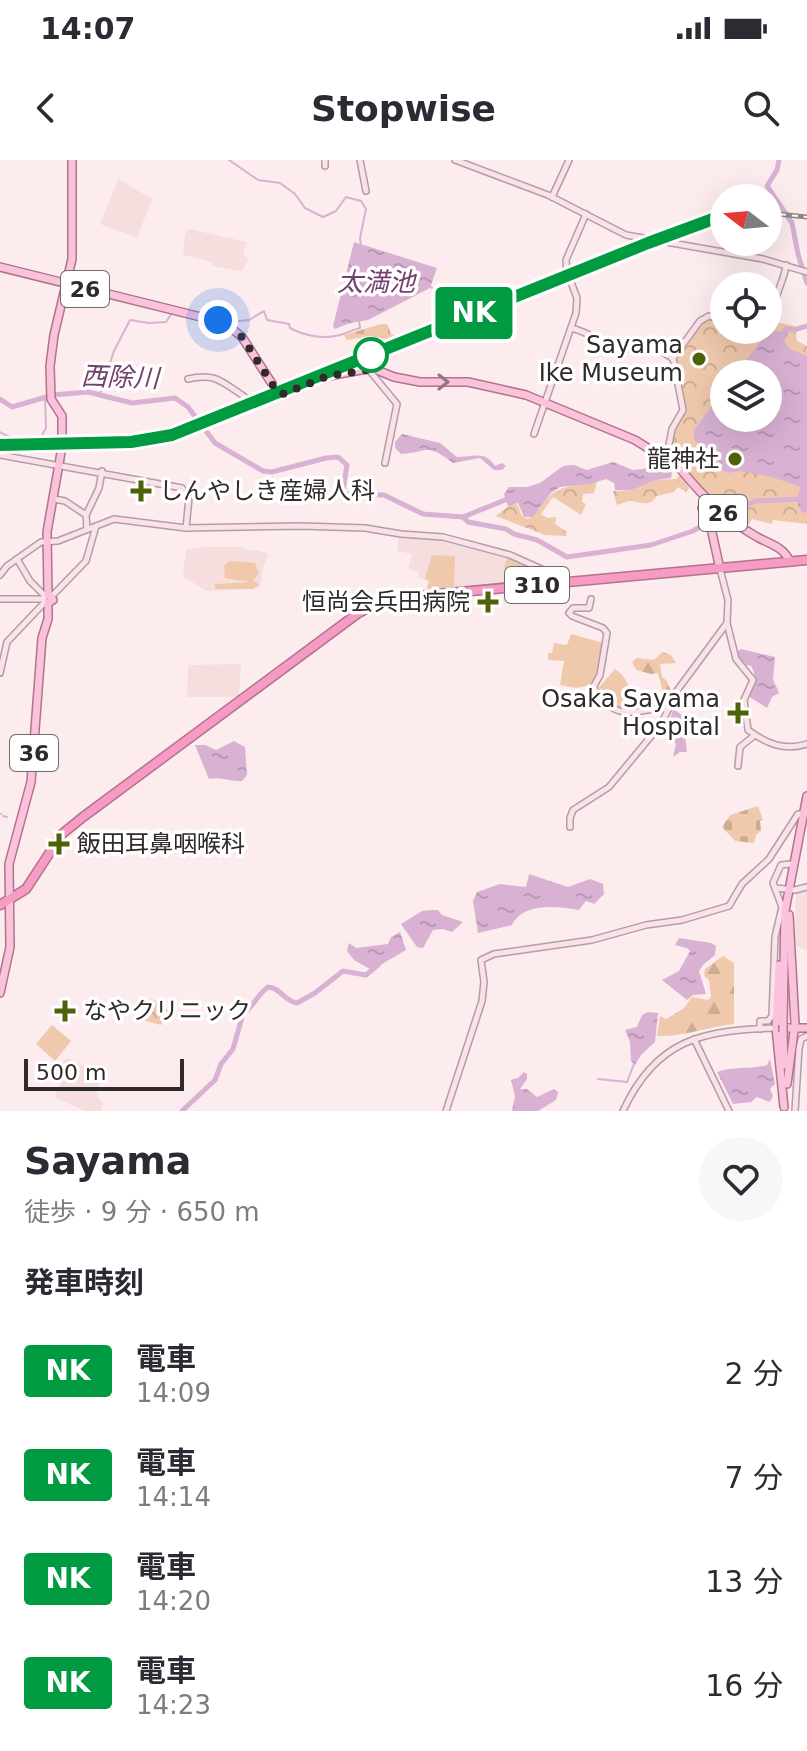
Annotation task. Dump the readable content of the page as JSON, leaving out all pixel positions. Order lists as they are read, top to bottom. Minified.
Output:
{"streets":{"highway":["310"],"main road":["26","36"]},"crossings":[["26","310"],["26","36"],["310","36"]],"water":["太満池","西除川"],"places":{"other":["Sayama Ike Museum","龍神社"],"health":["しんやしき産婦人科","恒尚会兵田病院","Osaka Sayama Hospital","飯田耳鼻咽喉科","なやクリニック"]},"scale_bar":"500 m","north":"left","page":{"status":"14:07","header":"Stopwise","on_map":"NK","scale":"500 m","heading":[["Sayama","徒歩 · 9 分 · 650 m"],"発車時刻"],"list":[{"mark":"NK","name":"電車","note":"14:09","value":"2 分"},{"mark":"NK","name":"電車","note":"14:14","value":"7 分"},{"mark":"NK","name":"電車","note":"14:20","value":"13 分"},{"mark":"NK","name":"電車","note":"14:23","value":"16 分"}]}}
